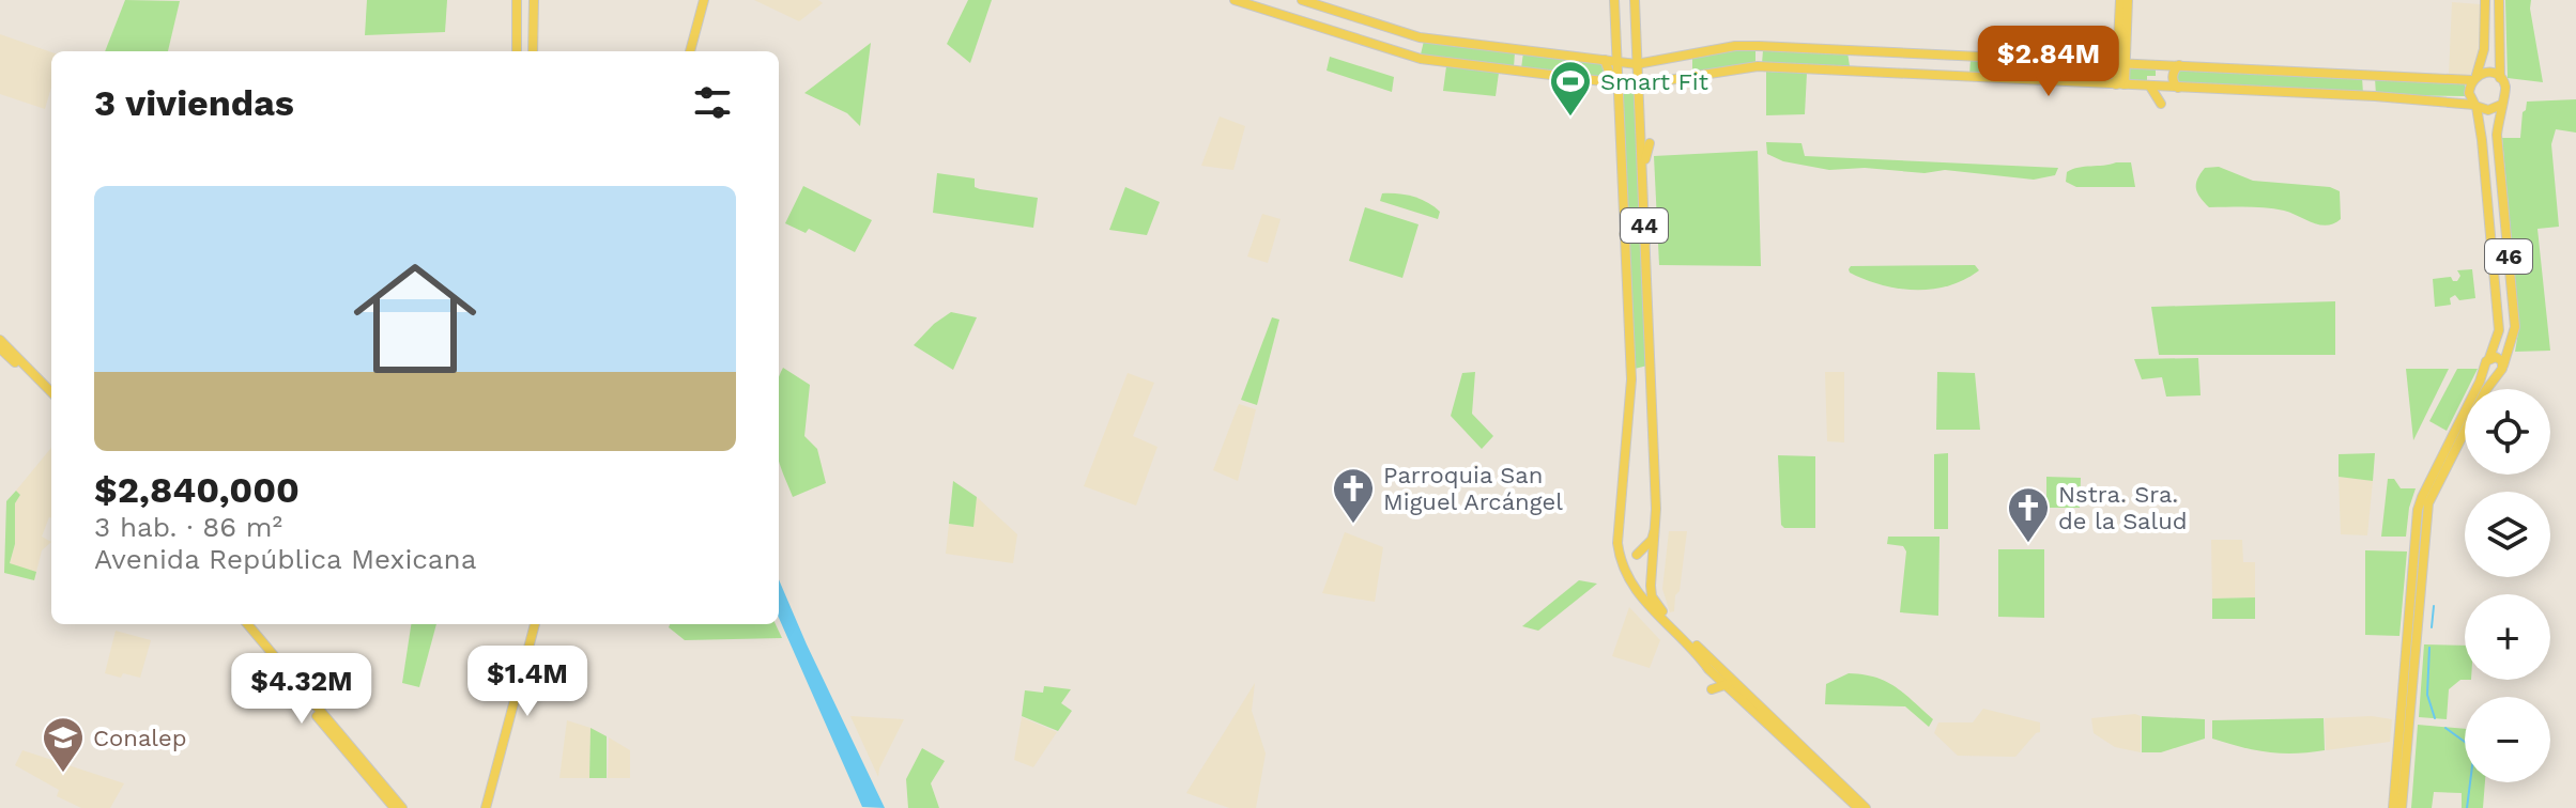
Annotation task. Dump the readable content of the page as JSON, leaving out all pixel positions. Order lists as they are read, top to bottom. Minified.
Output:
{"streets":{"main road":["44","46"]},"places":{"sports":["Smart Fit"],"church":["Parroquia San Miguel Arcángel","Nstra. Sra. de la Salud"],"school or university":["Conalep"]},"page":{"price":["$2.84M","$1.4M","$4.32M"],"heading":"3 viviendas","list":[{"name":"$2,840,000","note":"3 hab. · 86 m² · Avenida República Mexicana"}],"map_buttons":["+","−"]}}
